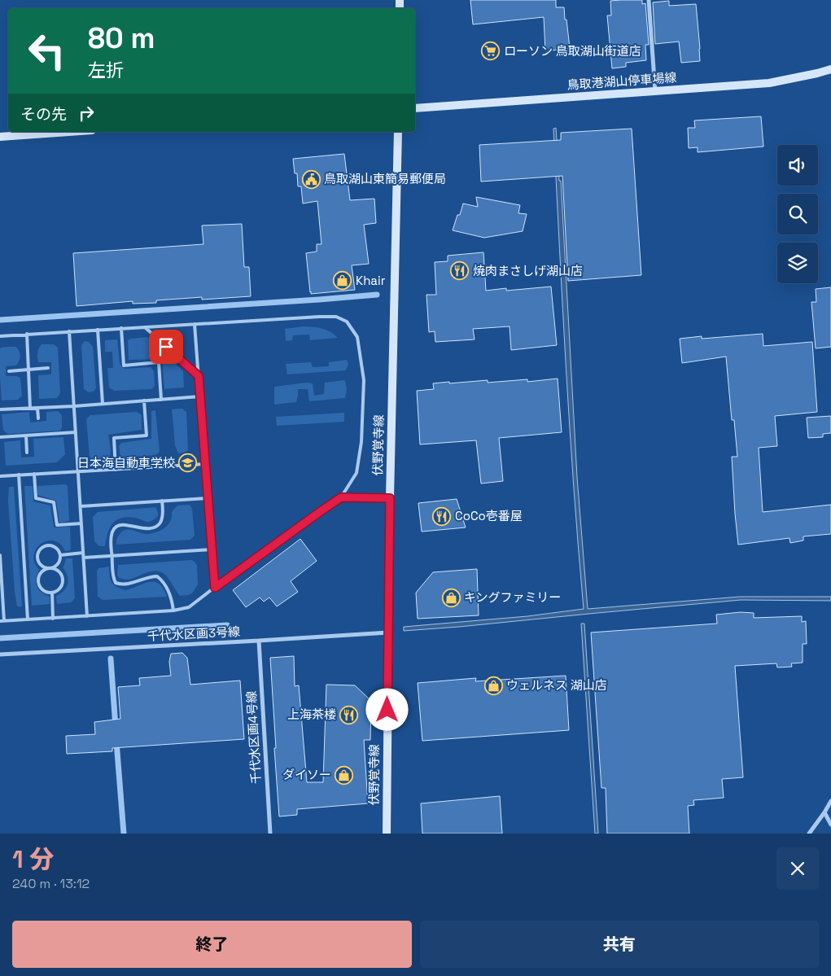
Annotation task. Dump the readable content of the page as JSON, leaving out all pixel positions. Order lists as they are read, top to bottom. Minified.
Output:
{"streets":{"main road":["鳥取港湖山停車場線","伏野覚寺線"],"street":["千代水区画3号線","千代水区画4号線"]},"crossings":[["伏野覚寺線","千代水区画3号線"],["千代水区画3号線","千代水区画4号線"]],"places":{"supermarket":["ローソン 鳥取湖山街道店"],"public building":["鳥取湖山東簡易郵便局"],"restaurant":["焼肉まさしげ湖山店","CoCo壱番屋","上海茶楼"],"shop":["Khair","キングファミリー","ウェルネス 湖山店","ダイソー"],"school or university":["日本海自動車学校"]},"page":{"turn":["80 m","左折"],"then":"その先","heading":["1 分","240 m · 13:12"],"buttons":["終了","共有"]}}
